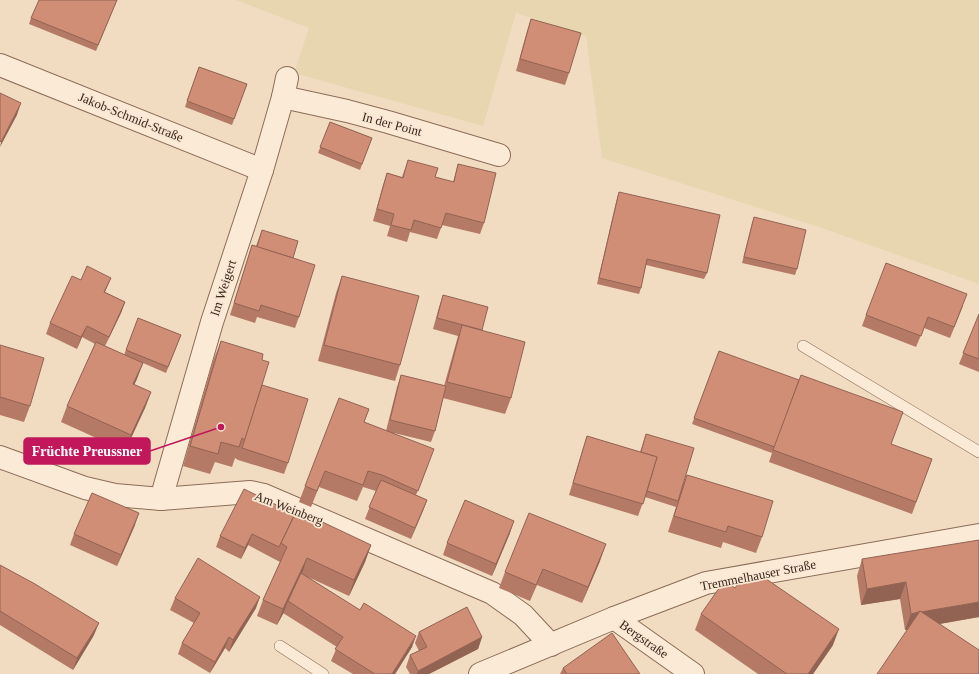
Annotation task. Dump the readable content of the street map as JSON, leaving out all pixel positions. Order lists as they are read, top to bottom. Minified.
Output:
{"streets":{"street":["Jakob-Schmid-Straße","In der Point","Im Weigert","Am Weinberg","Tremmelhauser Straße","Bergstraße"]},"crossings":[["Jakob-Schmid-Straße","Im Weigert"],["In der Point","Im Weigert"],["Im Weigert","Am Weinberg"],["Am Weinberg","Tremmelhauser Straße"],["Tremmelhauser Straße","Bergstraße"]],"places":["Früchte Preussner"]}
